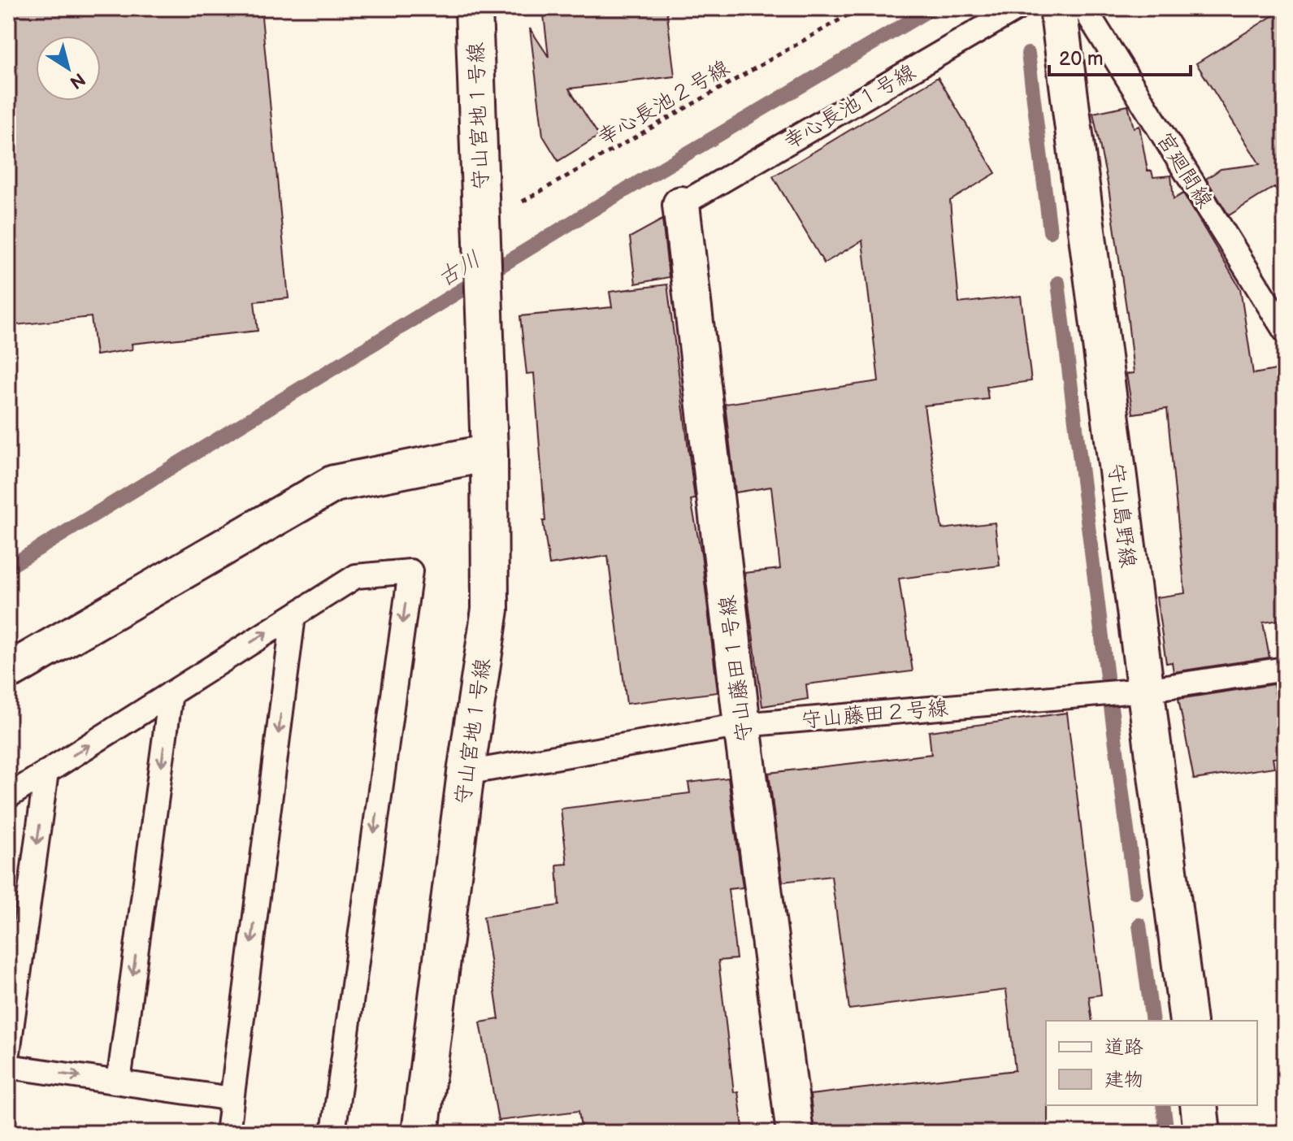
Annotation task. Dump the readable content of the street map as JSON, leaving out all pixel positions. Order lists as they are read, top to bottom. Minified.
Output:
{"streets":{"street":["守山宮地１号線","守山島野線","守山藤田１号線"],"lane":["幸心長池１号線","宮廻間線","守山藤田２号線"],"path":["幸心長池２号線"]},"crossings":[["幸心長池２号線","守山宮地１号線"],["幸心長池１号線","守山藤田１号線"],["守山宮地１号線","守山藤田２号線"],["守山島野線","守山藤田２号線"],["守山藤田１号線","守山藤田２号線"]],"water":["古川"],"legend":["道路","建物"],"scale_bar":"20 m","north":"bottom right"}
